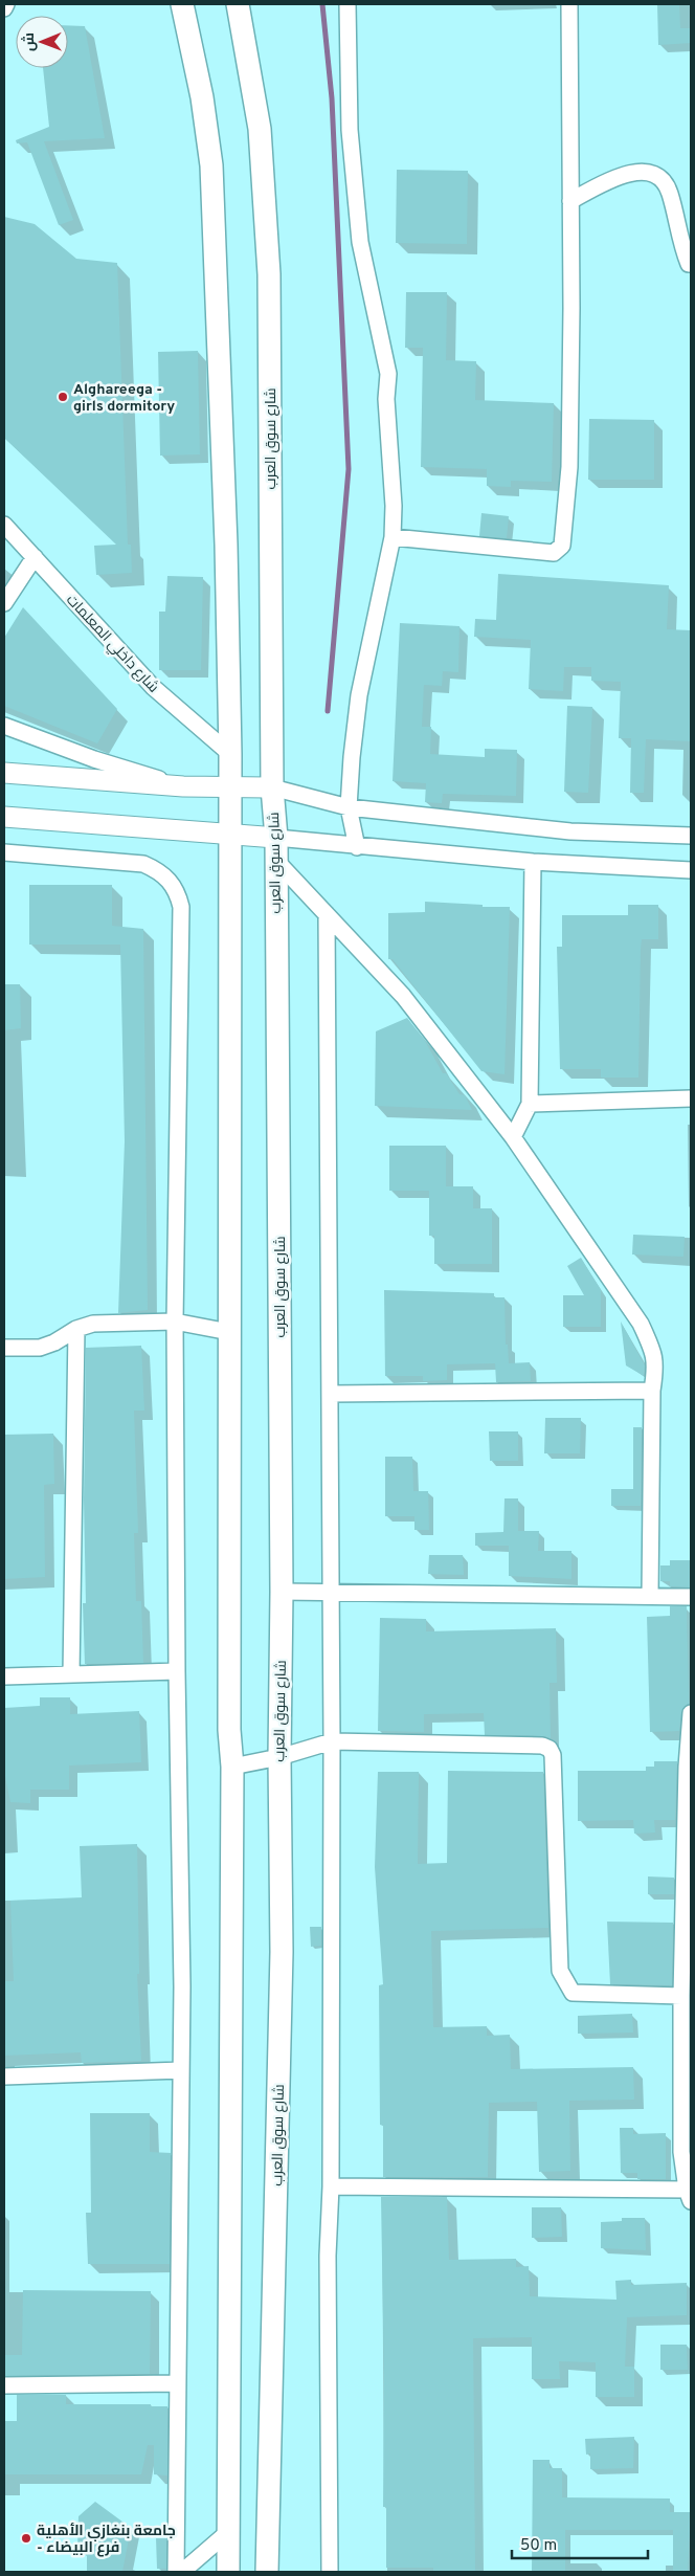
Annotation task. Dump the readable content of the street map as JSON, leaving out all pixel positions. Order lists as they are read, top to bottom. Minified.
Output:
{"streets":{"main road":["شارع سوق العرب"],"street":["شارع داخلي المعلمات"]},"places":["Alghareega - girls dormitory","جامعة بنغازي الأهلية - فرع البيضاء"],"scale_bar":"50 m","north":"left"}
